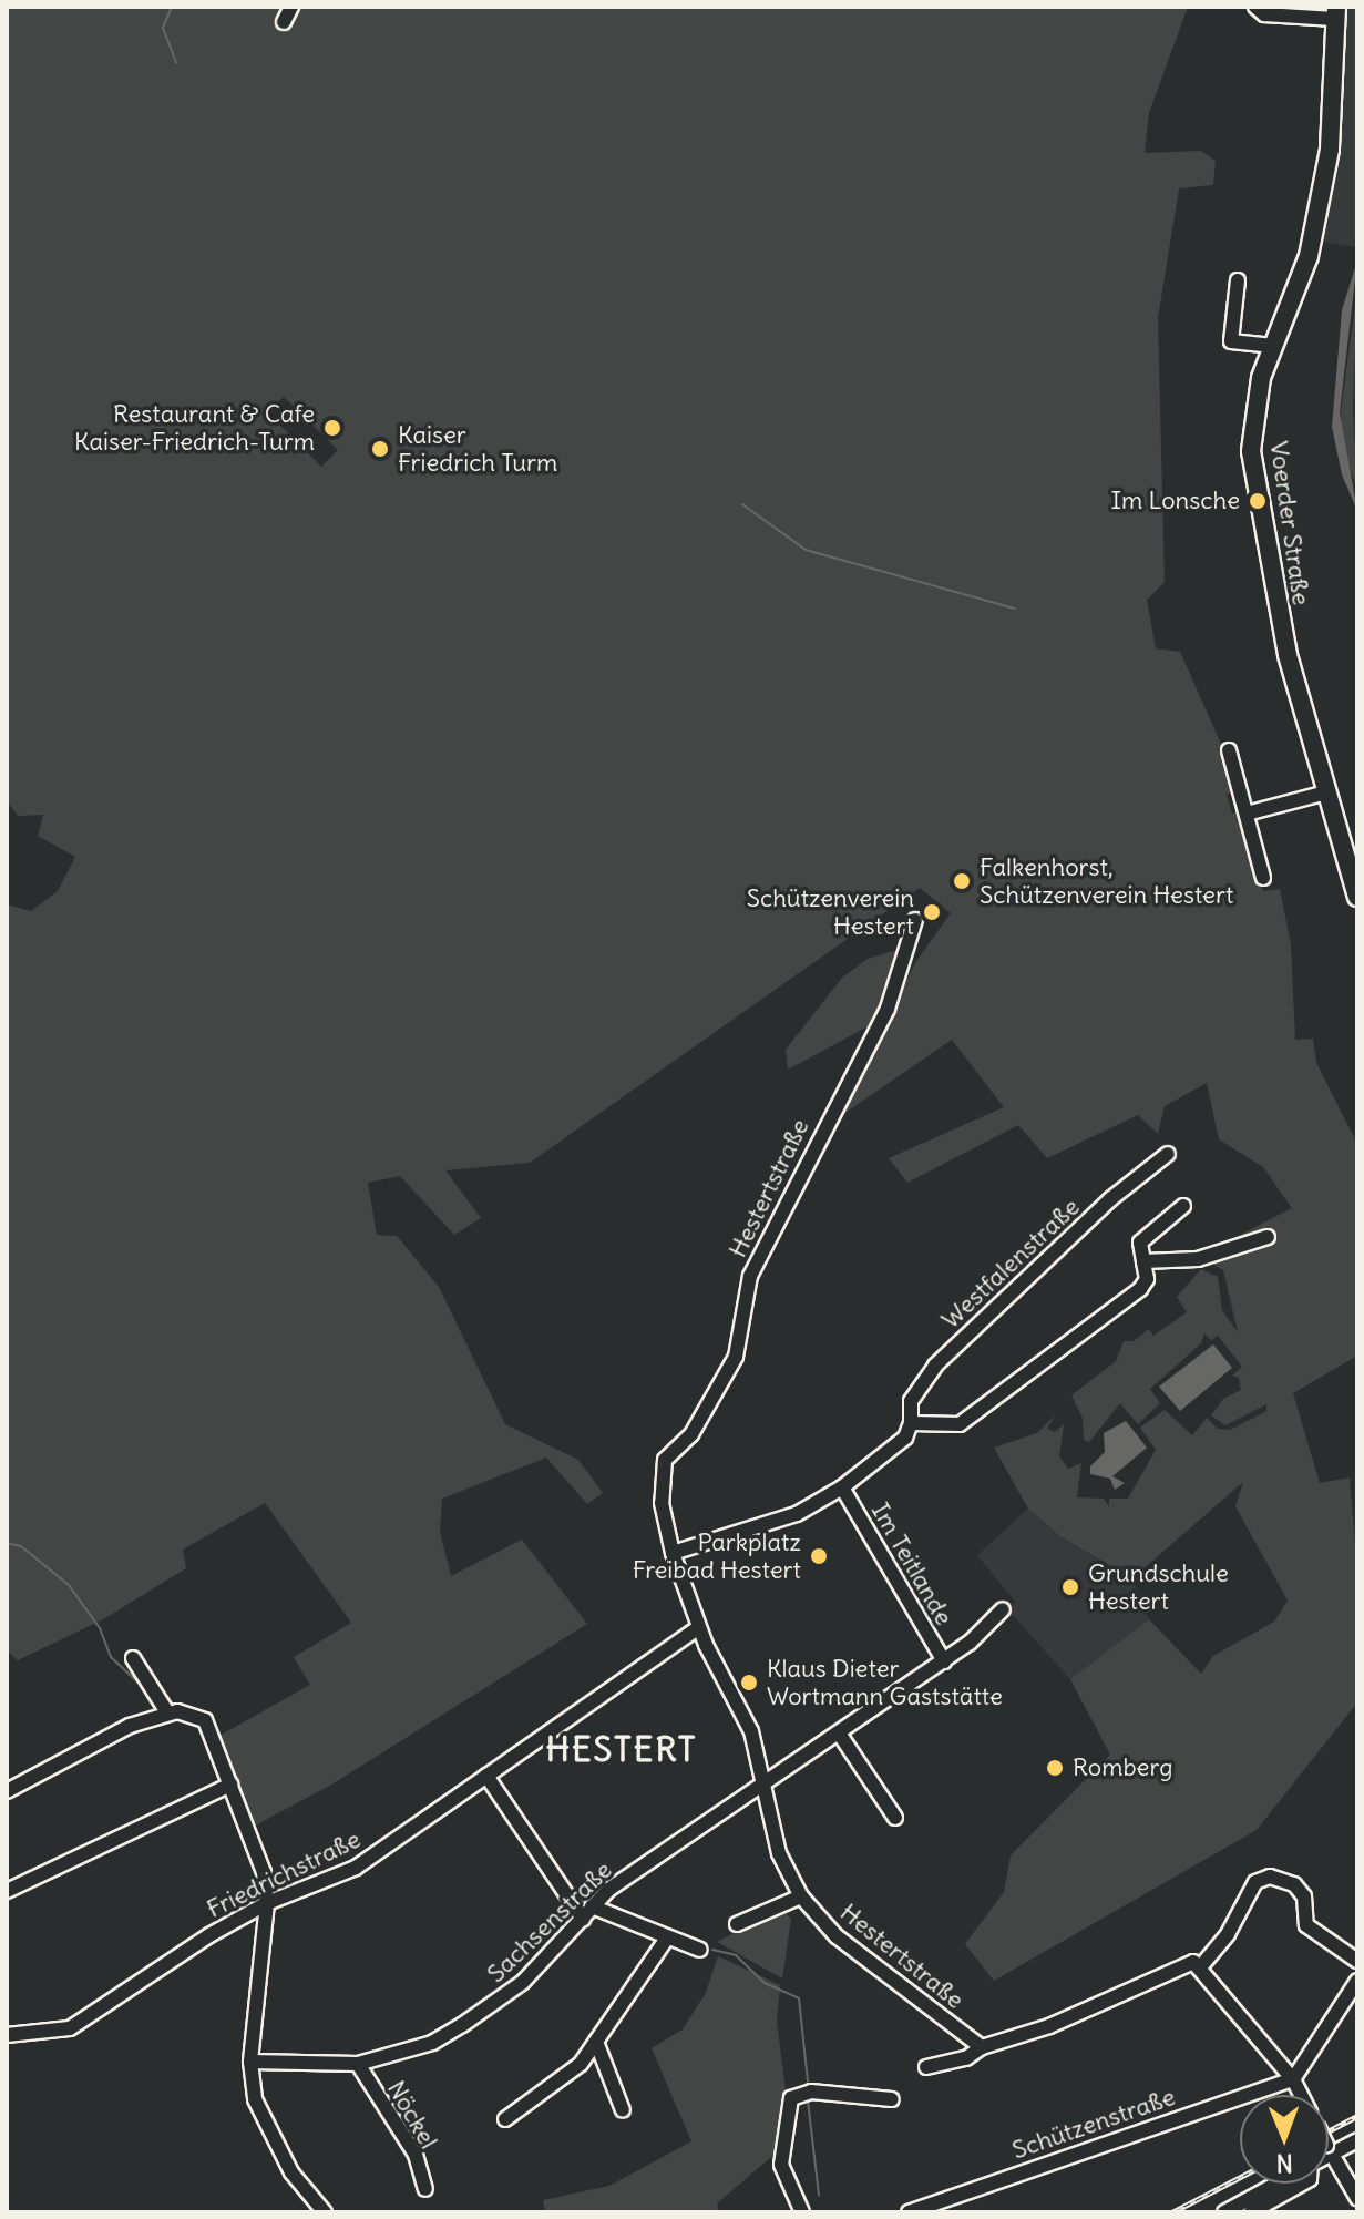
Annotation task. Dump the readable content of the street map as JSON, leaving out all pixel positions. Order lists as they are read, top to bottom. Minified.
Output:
{"streets":{"main road":["Voerder Straße"],"street":["Hestertstraße","Westfalenstraße","Im Teitlande","Friedrichstraße","Sachsenstraße","Nöckel","Schützenstraße"]},"crossings":[["Hestertstraße","Westfalenstraße"],["Hestertstraße","Friedrichstraße"],["Hestertstraße","Sachsenstraße"],["Westfalenstraße","Im Teitlande"],["Im Teitlande","Sachsenstraße"],["Sachsenstraße","Nöckel"]],"districts":["HESTERT"],"places":["Restaurant & Cafe Kaiser-Friedrich-Turm","Kaiser Friedrich Turm","Im Lonsche","Falkenhorst, Schützenverein Hestert","Schützenverein Hestert","Parkplatz Freibad Hestert","Grundschule Hestert","Klaus Dieter Wortmann Gaststätte","Romberg"],"north":"bottom"}
